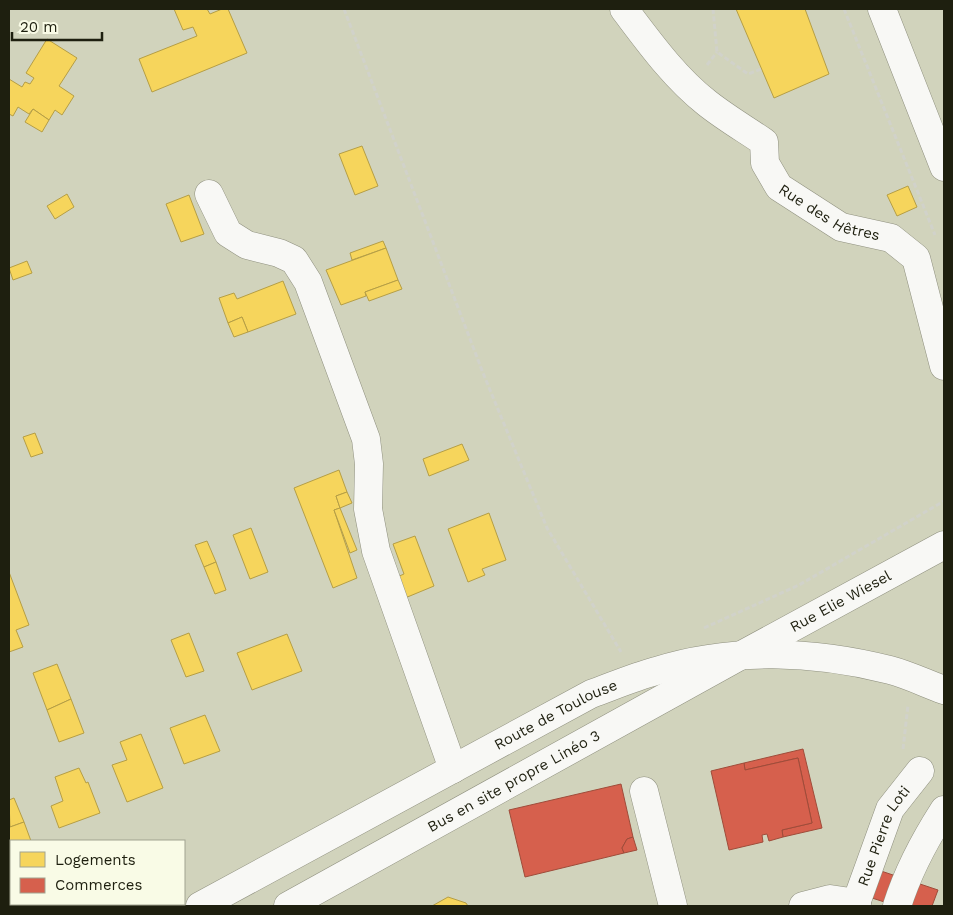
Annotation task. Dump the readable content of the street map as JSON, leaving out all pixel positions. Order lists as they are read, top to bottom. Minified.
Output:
{"streets":{"street":["Rue des Hêtres","Rue Elie Wiesel","Route de Toulouse","Bus en site propre Linéo 3","Rue Pierre Loti"]},"crossings":[["Rue Elie Wiesel","Route de Toulouse"],["Rue Elie Wiesel","Bus en site propre Linéo 3"],["Route de Toulouse","Bus en site propre Linéo 3"]],"legend":["Logements","Commerces"],"scale_bar":"20 m"}
